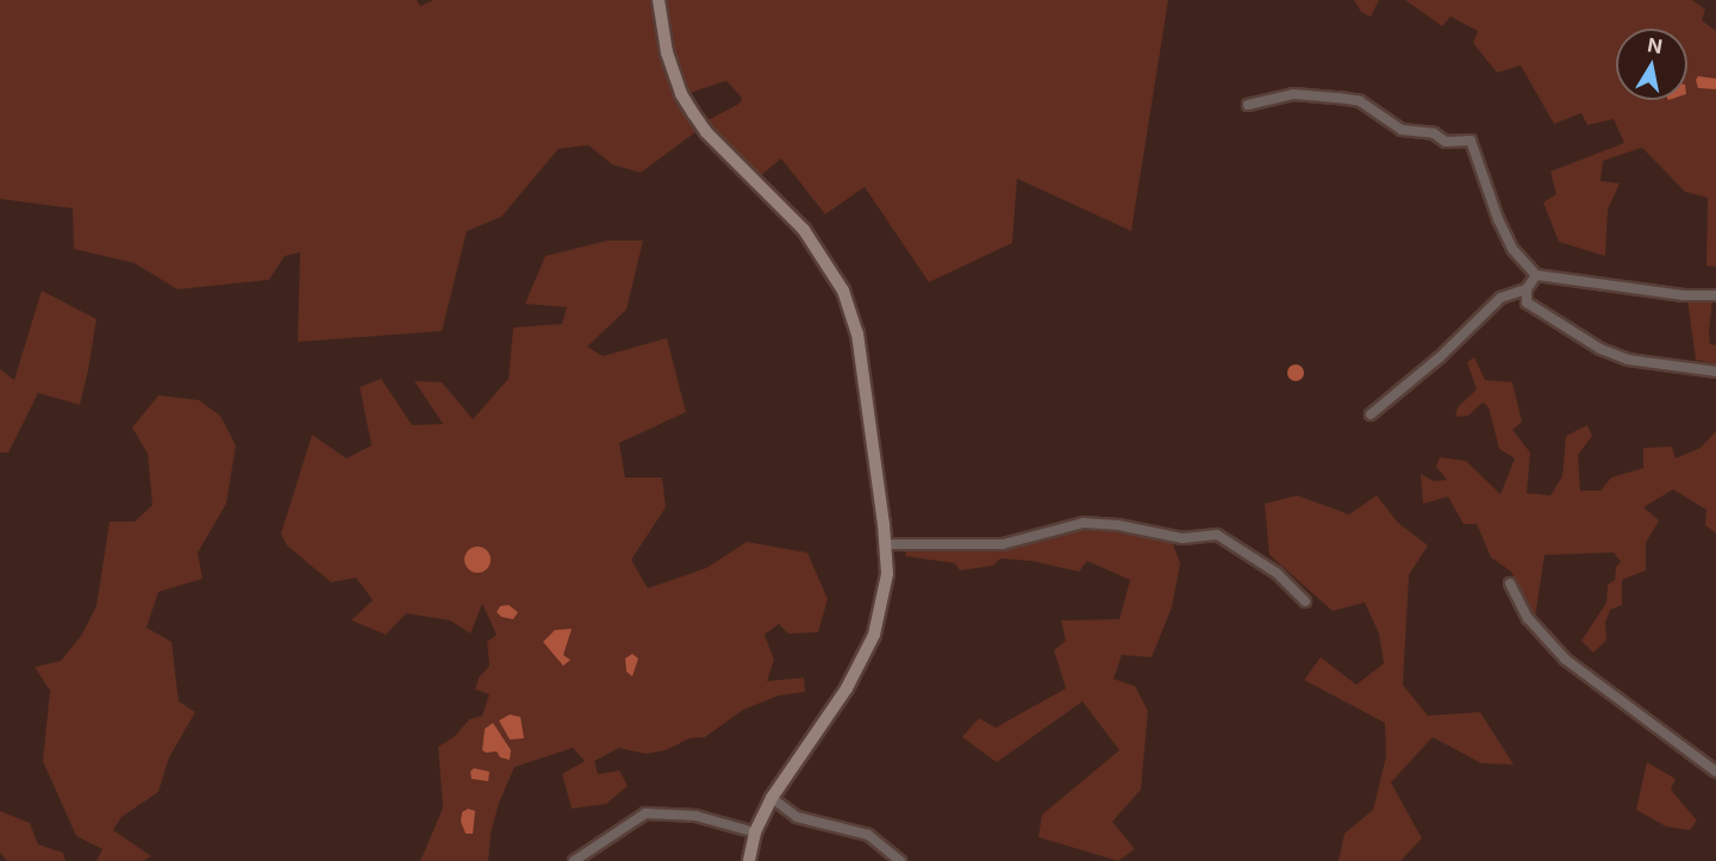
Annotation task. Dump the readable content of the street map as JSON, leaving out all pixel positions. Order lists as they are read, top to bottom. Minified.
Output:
{"north":"top"}
